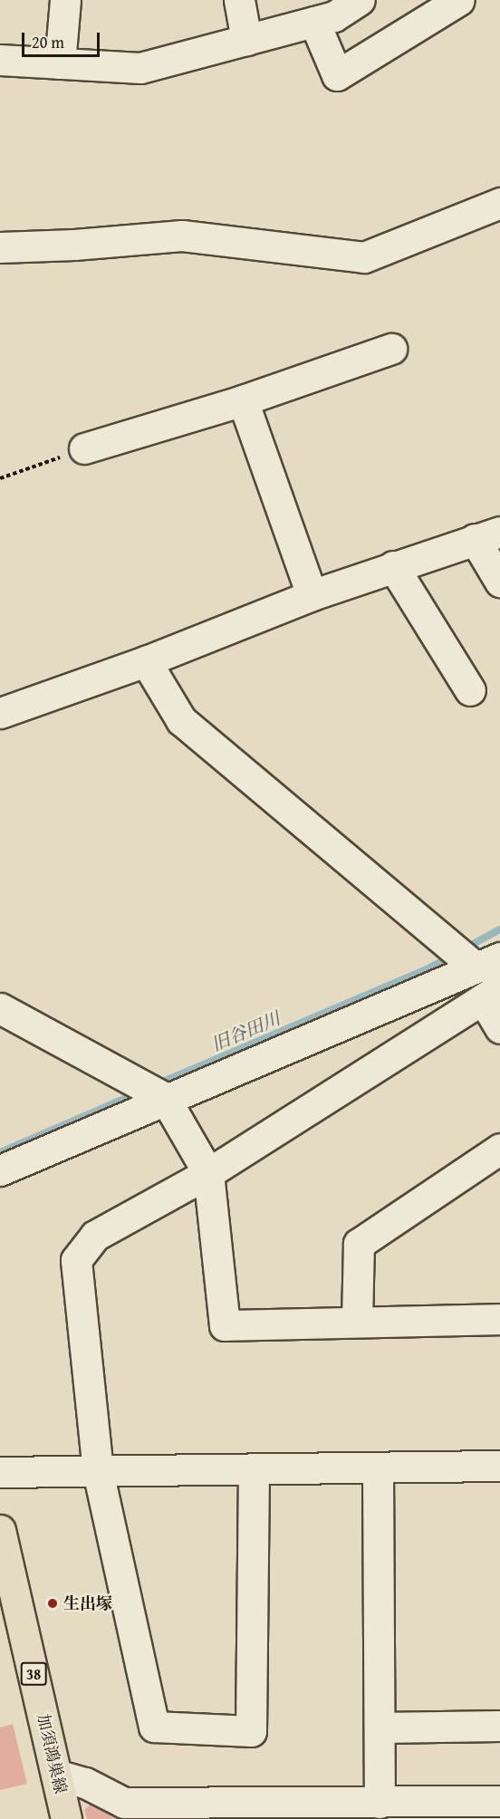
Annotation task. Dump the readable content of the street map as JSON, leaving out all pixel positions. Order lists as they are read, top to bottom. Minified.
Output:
{"streets":{"main road":["38","加須鴻巣線"]},"water":["旧谷田川"],"places":["生出塚"],"scale_bar":"20 m"}
